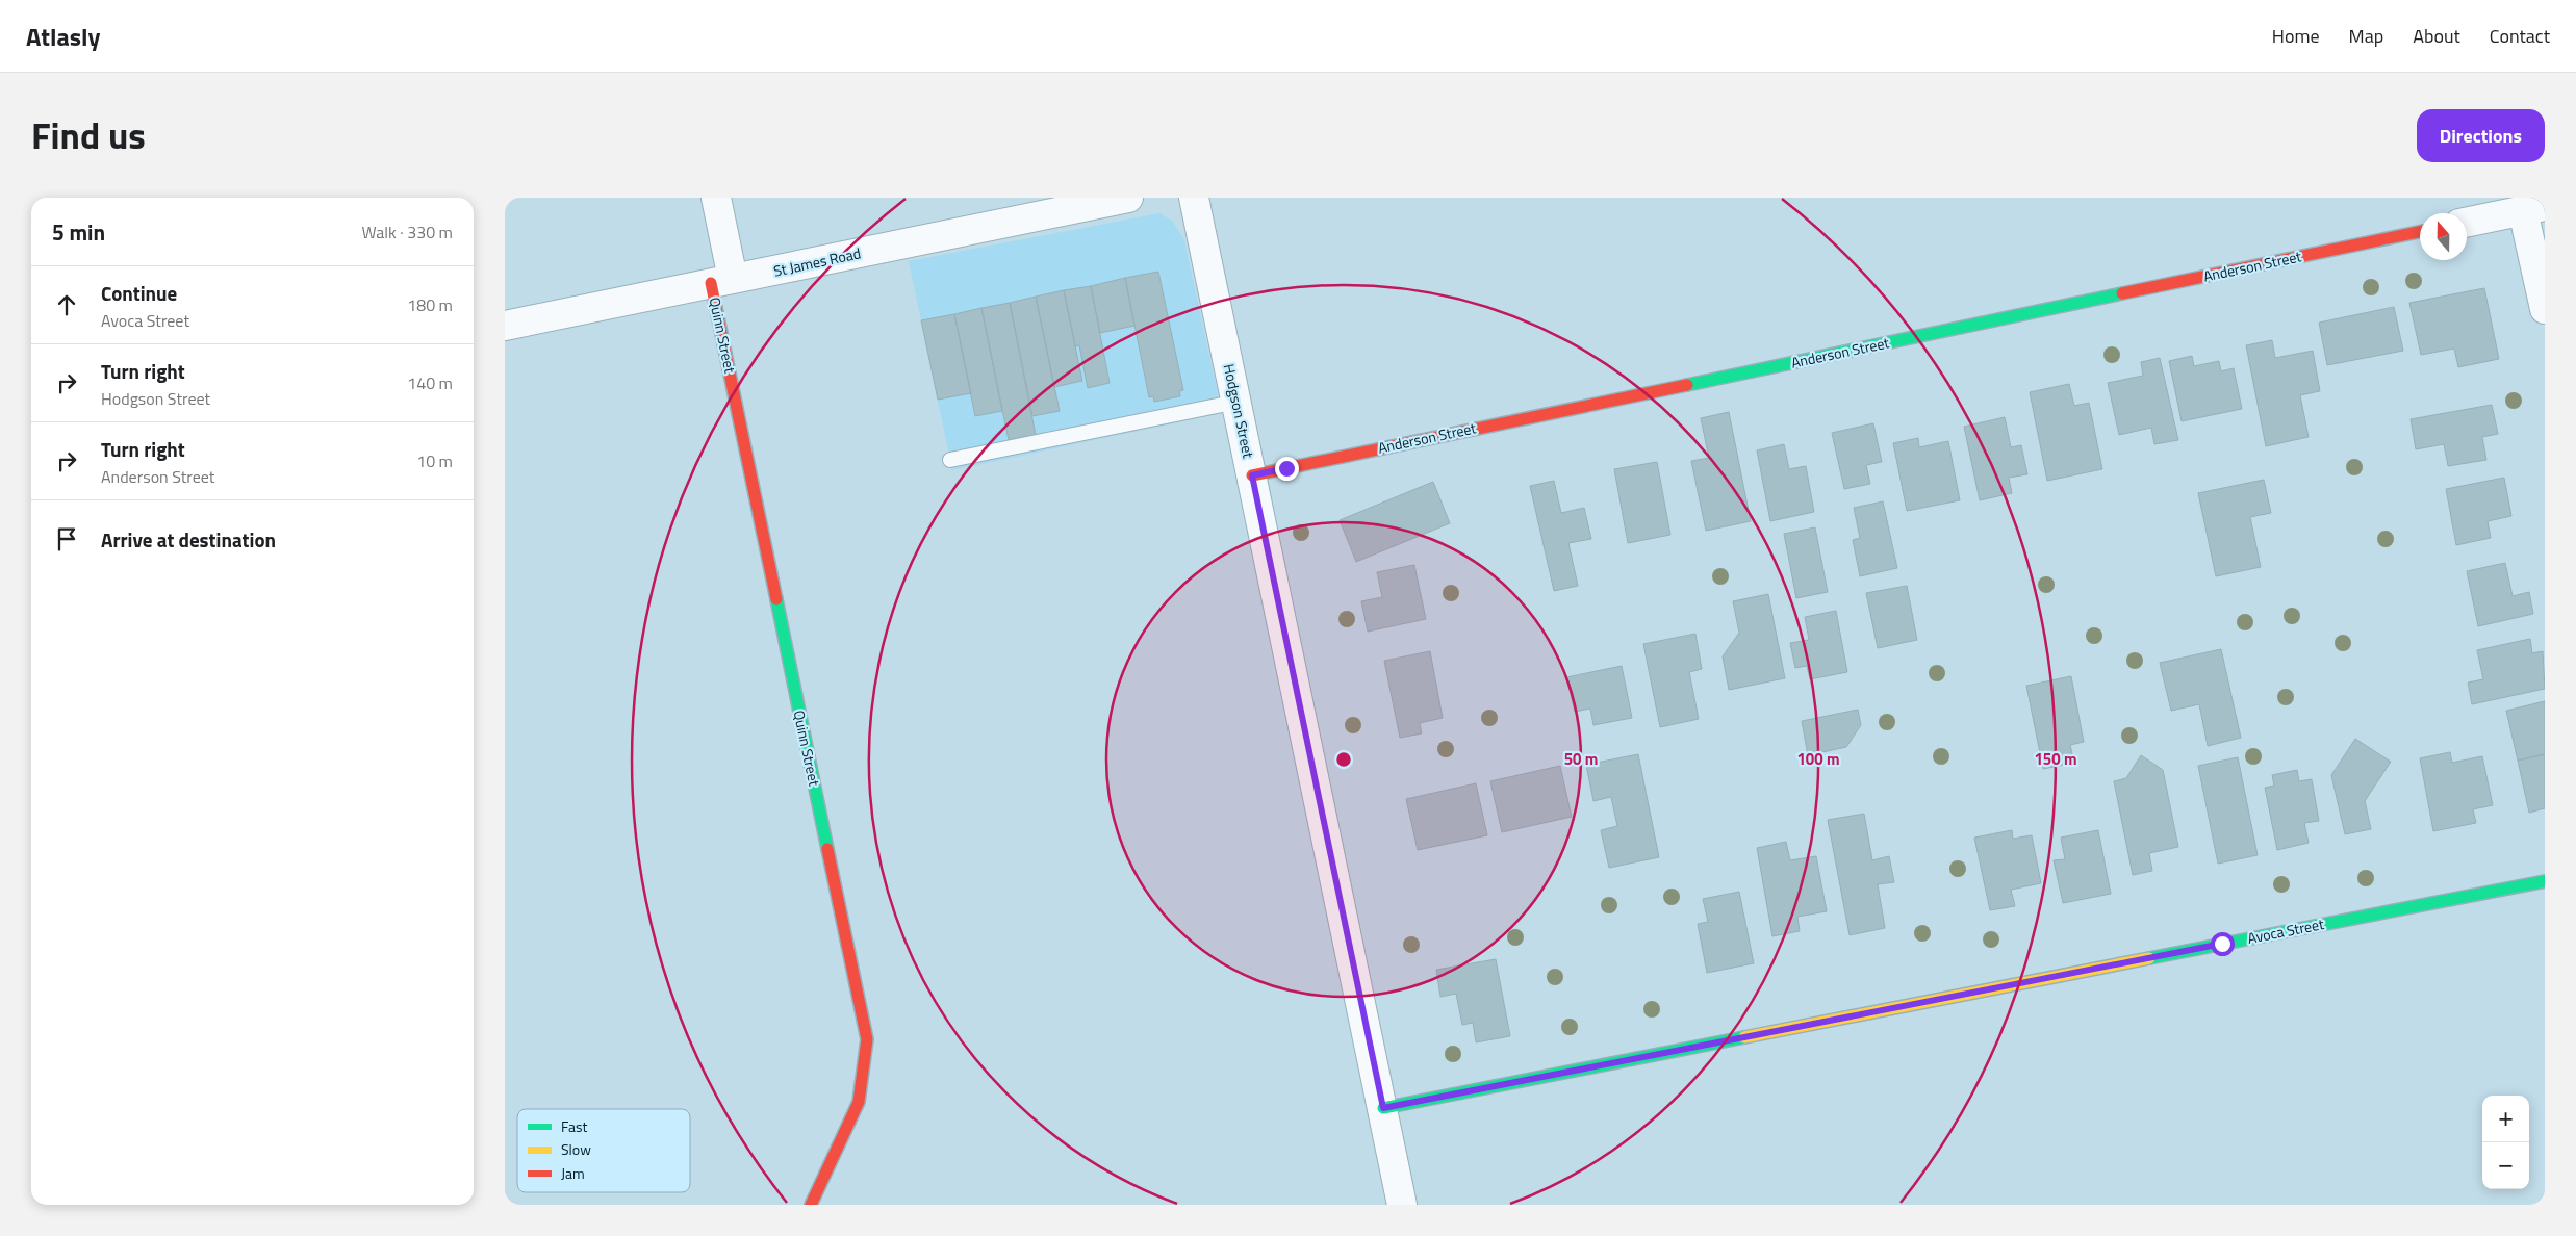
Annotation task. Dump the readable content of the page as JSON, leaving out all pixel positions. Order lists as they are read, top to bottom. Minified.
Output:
{"streets":{"street":["St James Road","Anderson Street","Quinn Street","Hodgson Street","Avoca Street"]},"crossings":[["St James Road","Quinn Street"],["Anderson Street","Hodgson Street"],["Hodgson Street","Avoca Street"]],"legend":["Fast","Slow","Jam"],"north":"top","page":{"header":"Atlasly","nav":["Home","Map","About","Contact"],"title":"Find us","buttons":"Directions","heading":["5 min","Walk · 330 m"],"list":[["Continue","Avoca Street","180 m"],["Turn right","Hodgson Street","140 m"],["Turn right","Anderson Street","10 m"],"Arrive at destination"],"map_buttons":["+","−"]},"rings":["50 m","100 m","150 m"]}
